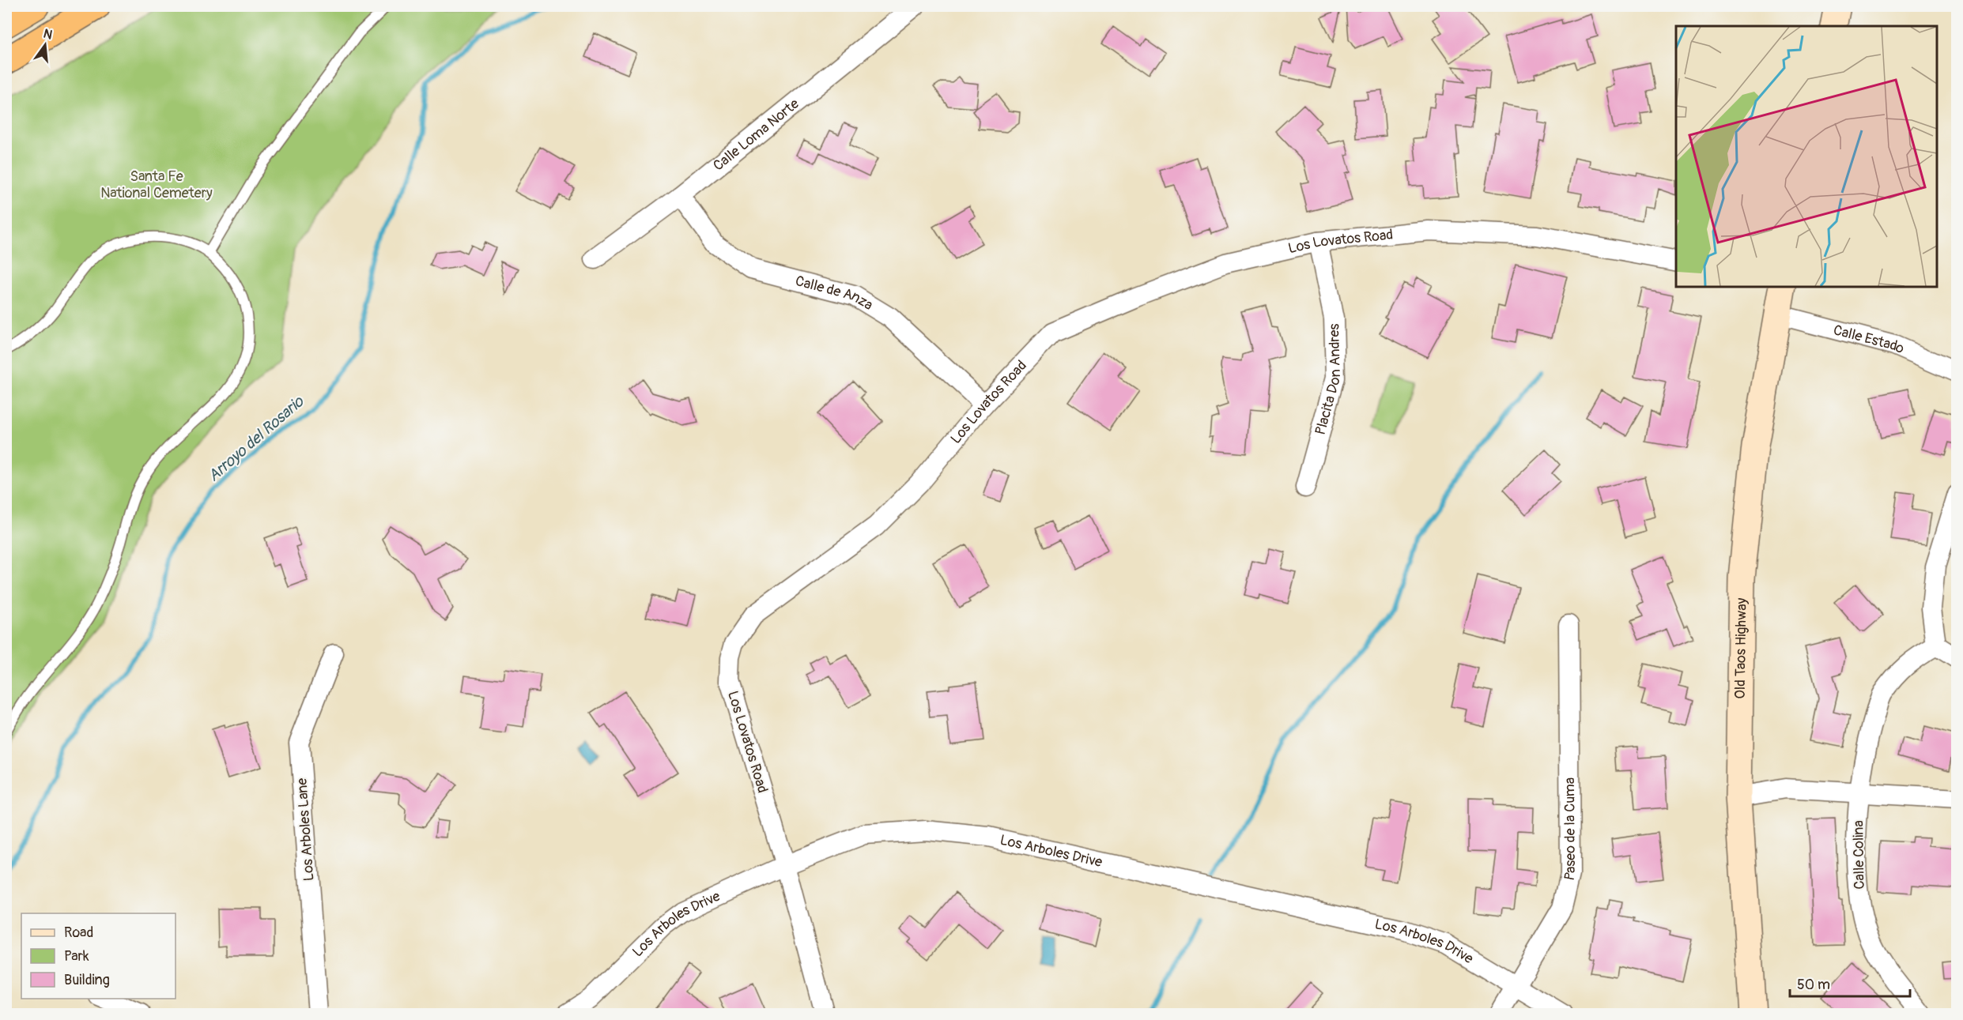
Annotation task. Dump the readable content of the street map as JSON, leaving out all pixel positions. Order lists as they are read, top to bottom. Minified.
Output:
{"streets":{"street":["Calle Loma Norte","Los Lovatos Road","Calle de Anza","Calle Estado","Placita Don Andres","Old Taos Highway","Paseo de la Cuma","Los Arboles Lane","Los Arboles Drive","Calle Colina"]},"crossings":[["Calle Loma Norte","Calle de Anza"],["Los Lovatos Road","Calle de Anza"],["Los Lovatos Road","Placita Don Andres"],["Los Lovatos Road","Los Arboles Drive"],["Calle Estado","Old Taos Highway"],["Paseo de la Cuma","Los Arboles Drive"]],"water":["Arroyo del Rosario"],"parks":["Santa Fe National Cemetery"],"legend":["Road","Park","Building"],"scale_bar":"50 m","north":"top"}
